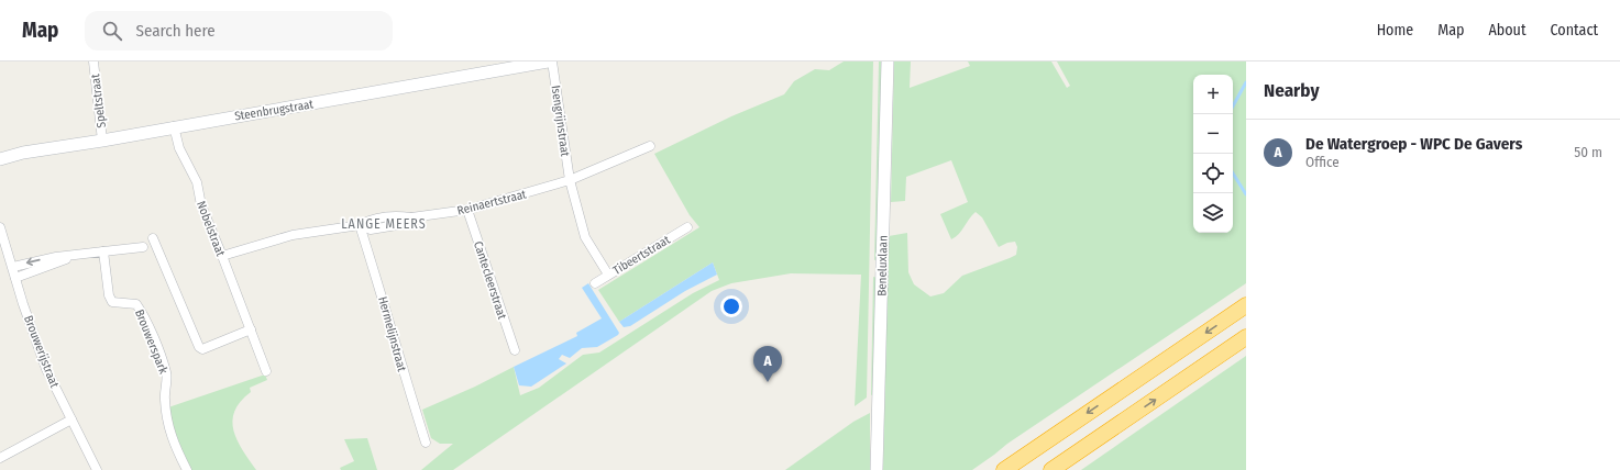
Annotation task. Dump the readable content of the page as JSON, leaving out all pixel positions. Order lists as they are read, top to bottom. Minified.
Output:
{"streets":{"street":["Speltstraat","Steenbrugstraat","Isengrijnstraat","Reinaertstraat","Nobelstraat","Tibeertstraat","Beneluxlaan","Cantecleerstraat","Hermelijnstraat","Brouwerspark","Brouwerijstraat"]},"crossings":[["Speltstraat","Steenbrugstraat"],["Steenbrugstraat","Nobelstraat"],["Isengrijnstraat","Reinaertstraat"],["Isengrijnstraat","Tibeertstraat"],["Reinaertstraat","Nobelstraat"],["Reinaertstraat","Cantecleerstraat"],["Reinaertstraat","Hermelijnstraat"]],"districts":["LANGE MEERS"],"page":{"header":"Map","search":"Search here","nav":["Home","Map","About","Contact"],"heading":"Nearby","map_buttons":["+","−"],"list":[{"mark":"A","name":"De Watergroep - WPC De Gavers","note":"Office","value":"50 m"}],"pins":"A"}}
